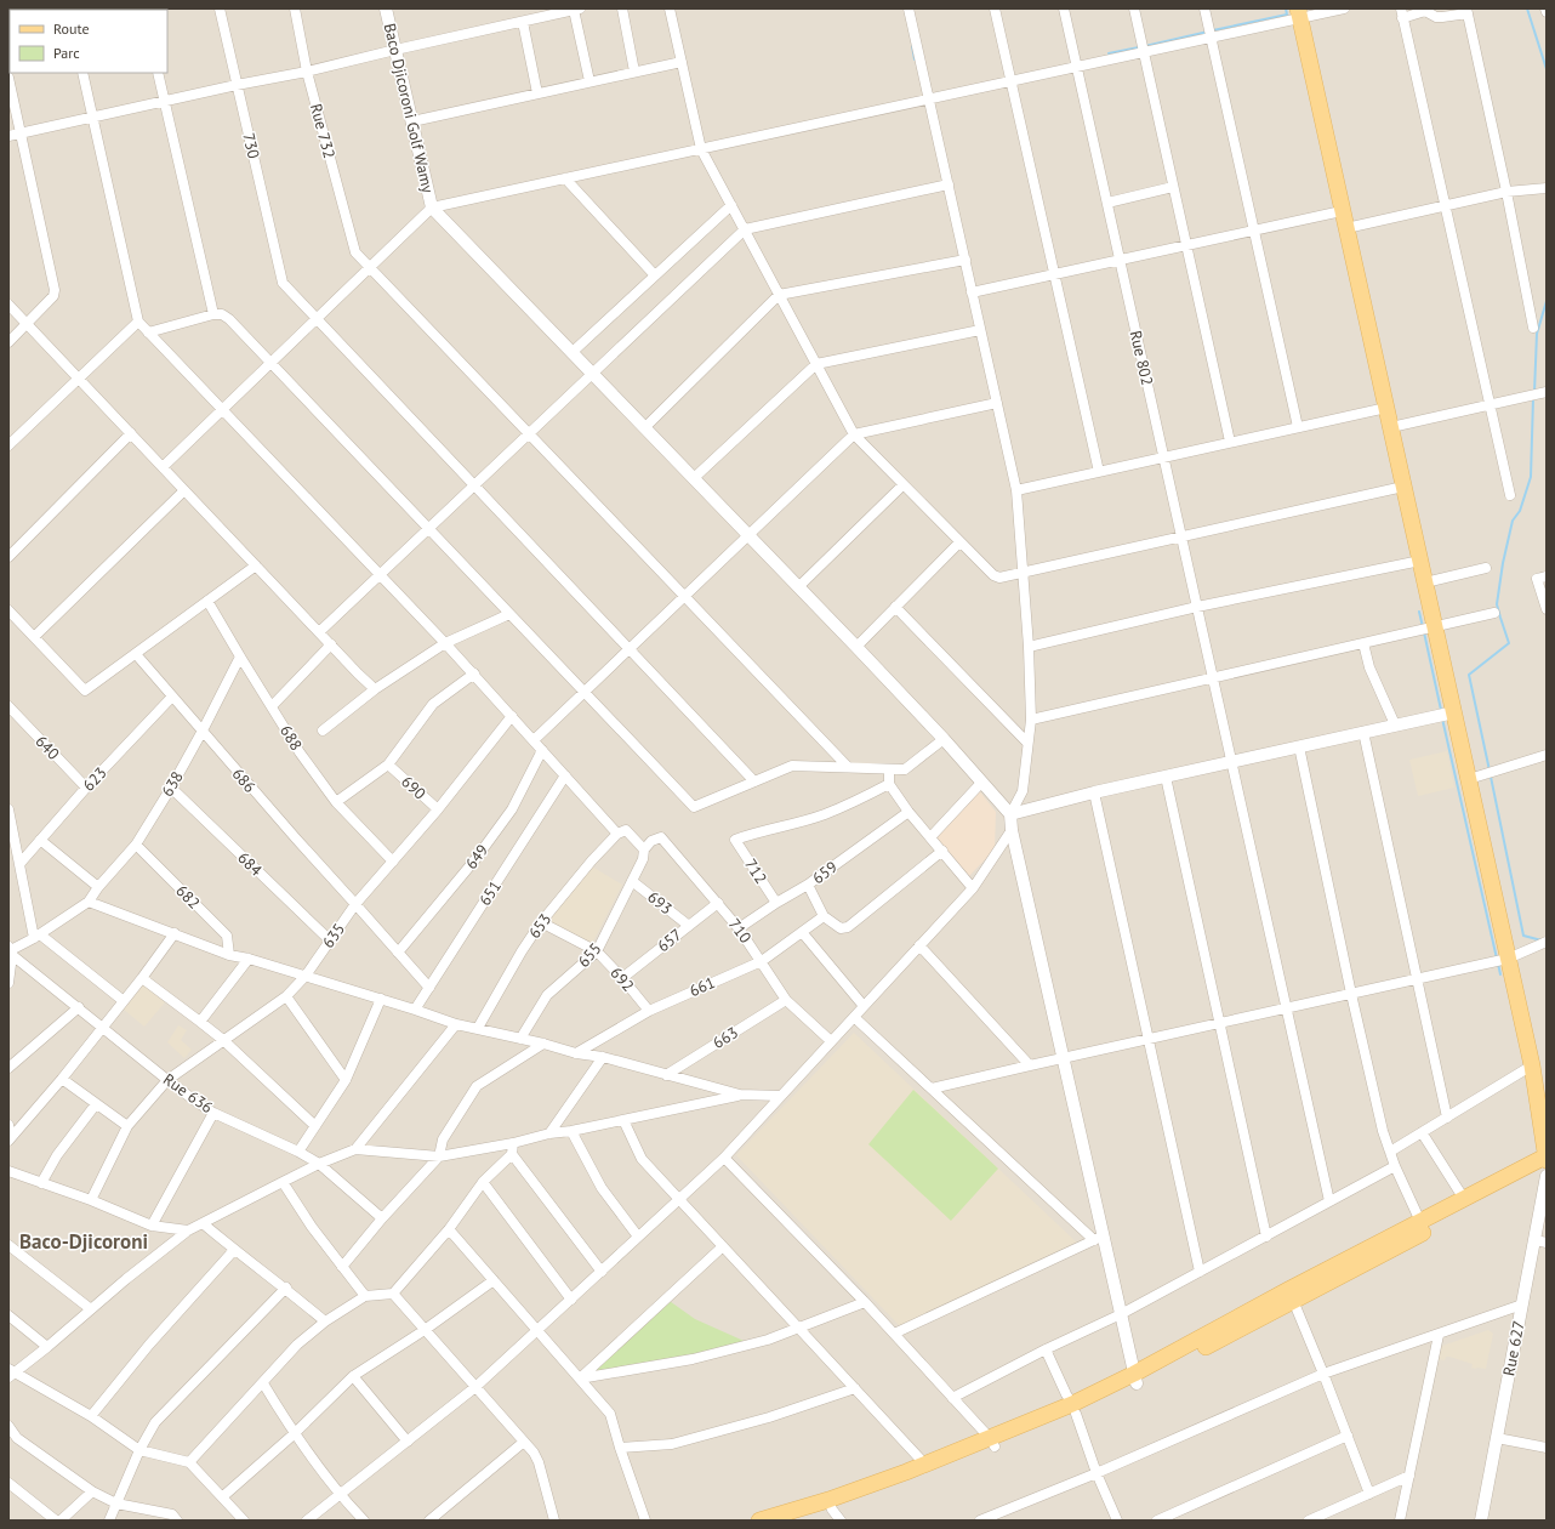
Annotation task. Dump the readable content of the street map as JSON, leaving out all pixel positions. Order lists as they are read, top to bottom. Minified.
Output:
{"streets":{"street":["Baco Djicoroni Golf Wamy","Rue 732","730","Rue 802","688","640","623","686","638","690","649","684","712","659","651","682","693","653","710","635","657","655","692","661","663","Rue 636","Rue 627"]},"crossings":[["688","638"],["688","635"],["640","623"],["623","686"],["686","638"],["686","649"],["686","651"],["686","635"],["638","684"],["638","682"],["690","635"],["684","635"],["712","659"],["659","710"],["693","657"],["693","655"],["653","692"],["710","657"],["710","655"],["710","661"],["710","663"],["635","Rue 636"],["657","692"],["655","692"],["692","661"]],"districts":["Baco-Djicoroni"],"legend":["Route","Parc"]}
